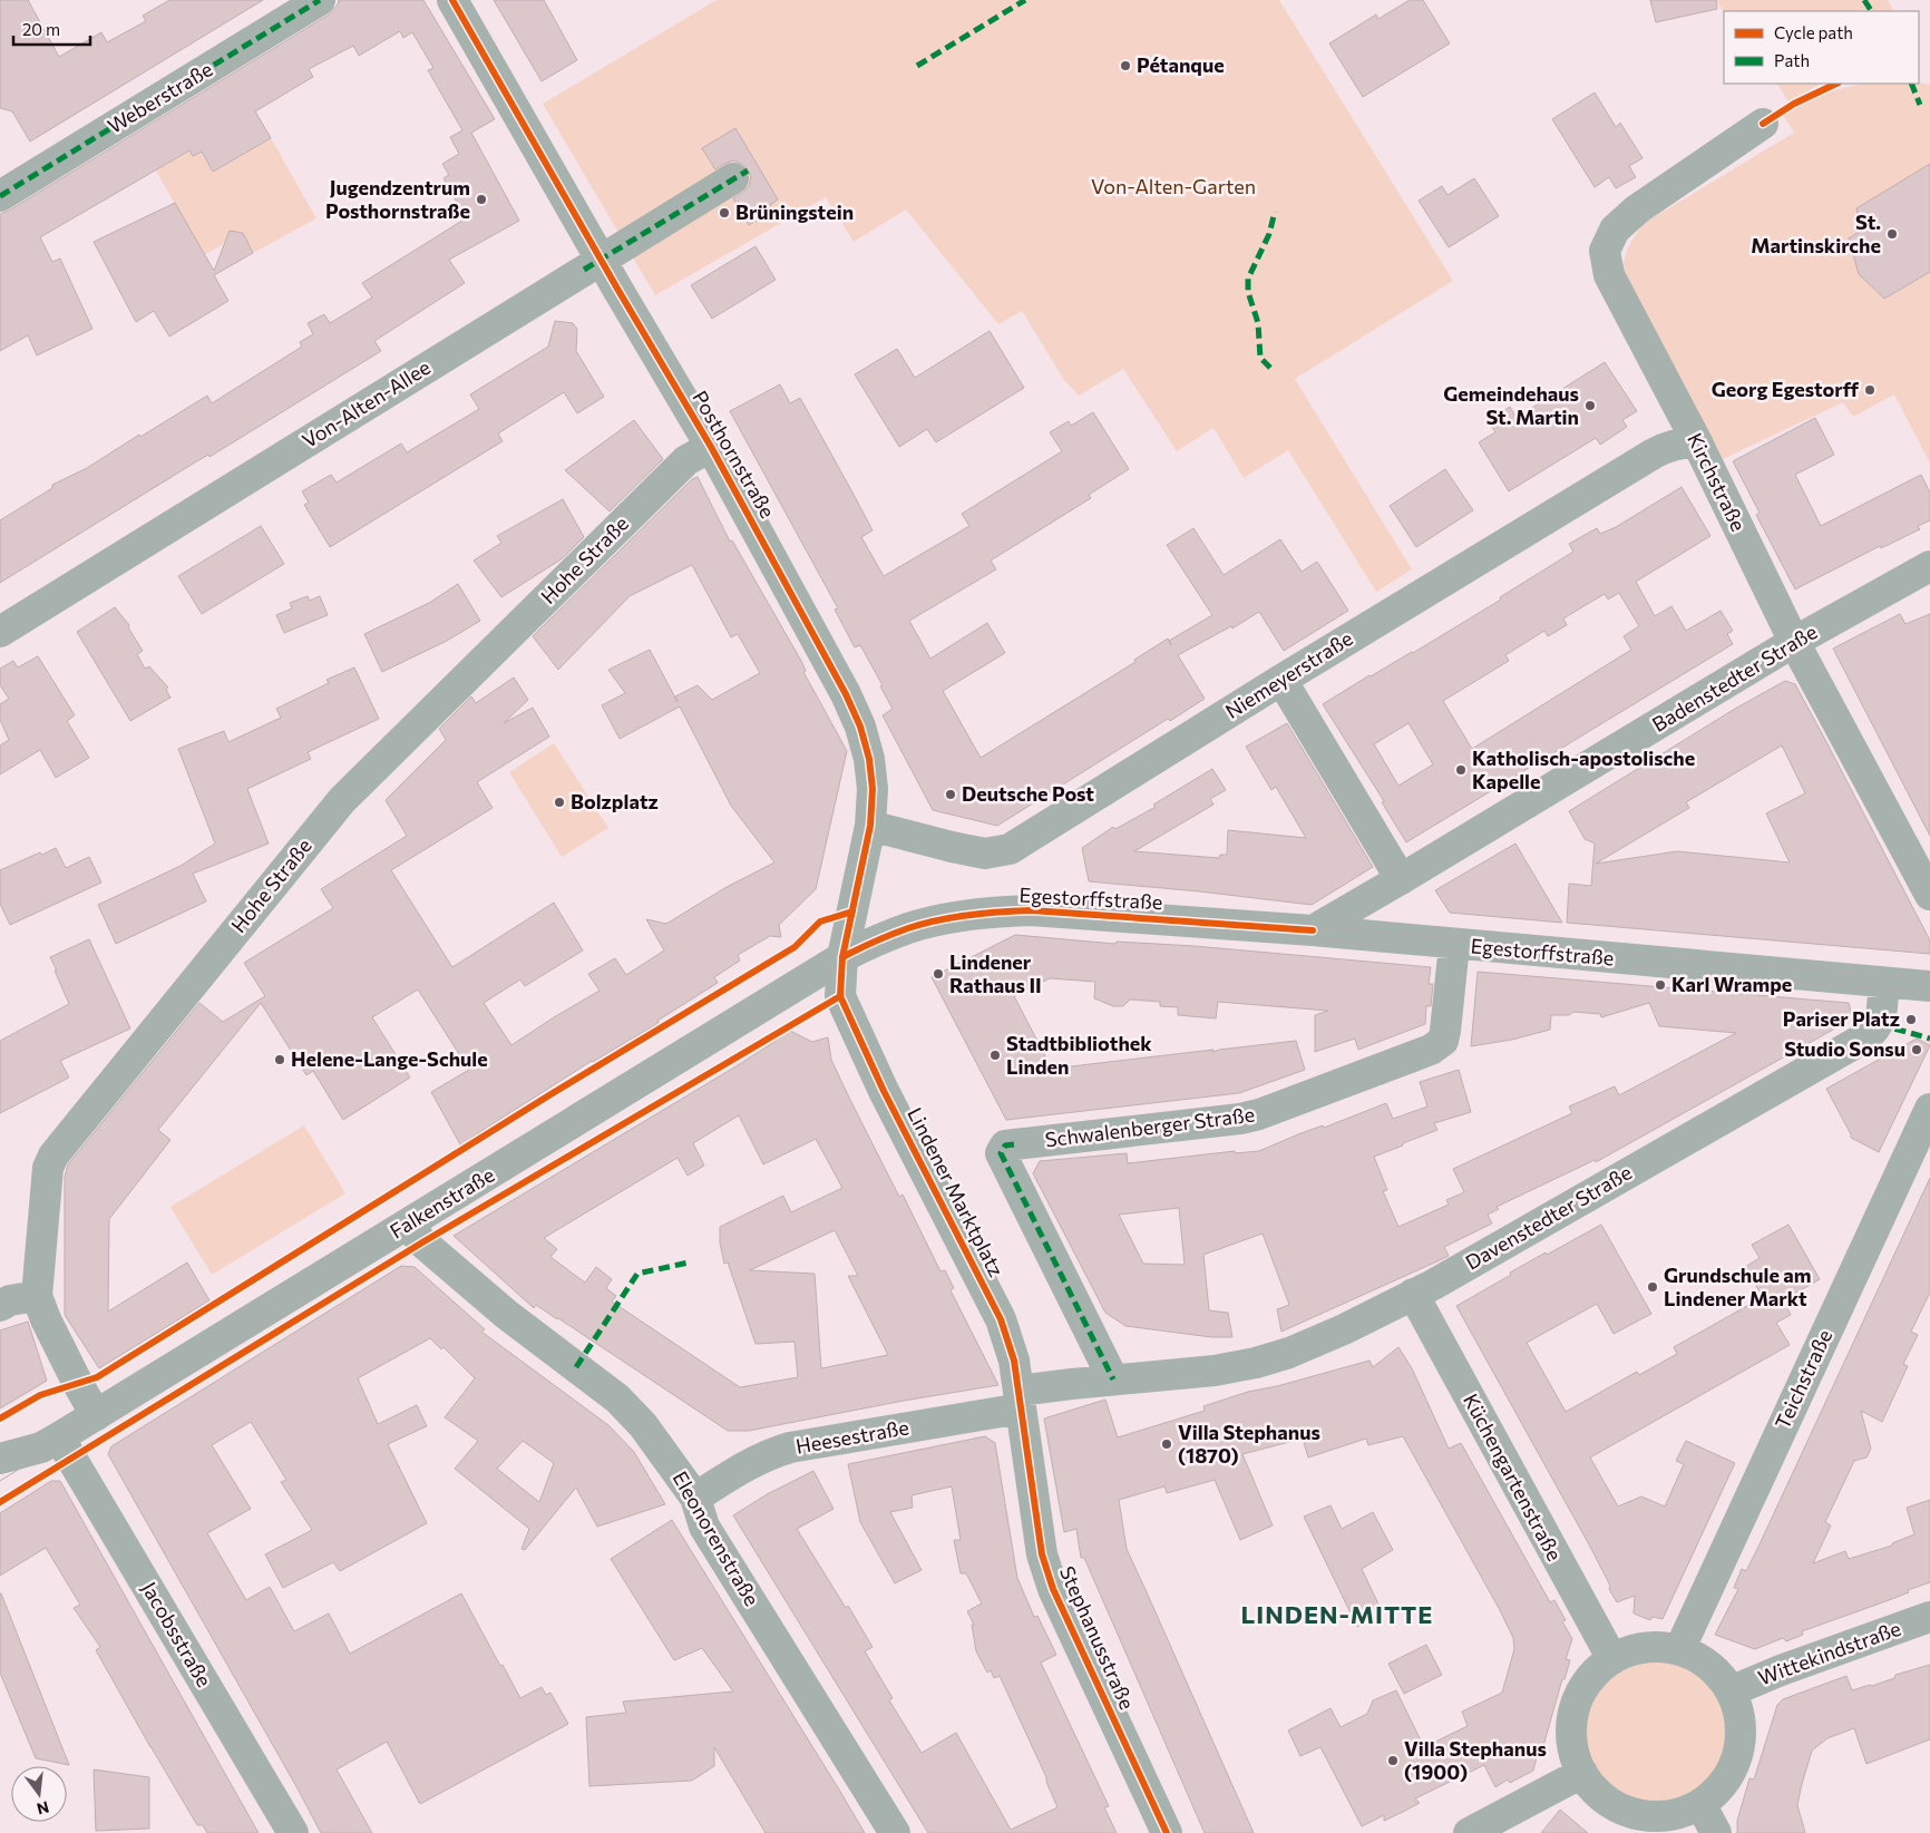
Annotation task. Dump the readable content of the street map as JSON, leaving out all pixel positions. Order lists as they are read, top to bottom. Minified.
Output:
{"streets":{"street":["Weberstraße","Von-Alten-Allee","Posthornstraße","Kirchstraße","Hohe Straße","Niemeyerstraße","Badenstedter Straße","Egestorffstraße","Schwalenberger Straße","Lindener Marktplatz","Falkenstraße","Davenstedter Straße","Teichstraße","Heesestraße","Küchengartenstraße","Eleonorenstraße","Jacobsstraße","Stephanusstraße","Wittekindstraße"]},"crossings":[["Von-Alten-Allee","Posthornstraße"],["Posthornstraße","Hohe Straße"],["Posthornstraße","Niemeyerstraße"],["Posthornstraße","Egestorffstraße"],["Posthornstraße","Lindener Marktplatz"],["Posthornstraße","Falkenstraße"],["Kirchstraße","Niemeyerstraße"],["Kirchstraße","Badenstedter Straße"],["Hohe Straße","Falkenstraße"],["Badenstedter Straße","Egestorffstraße"],["Egestorffstraße","Schwalenberger Straße"],["Egestorffstraße","Lindener Marktplatz"],["Egestorffstraße","Falkenstraße"],["Egestorffstraße","Davenstedter Straße"],["Schwalenberger Straße","Davenstedter Straße"],["Lindener Marktplatz","Falkenstraße"],["Lindener Marktplatz","Heesestraße"],["Lindener Marktplatz","Stephanusstraße"],["Falkenstraße","Eleonorenstraße"],["Falkenstraße","Jacobsstraße"],["Davenstedter Straße","Küchengartenstraße"],["Teichstraße","Küchengartenstraße"],["Teichstraße","Wittekindstraße"],["Heesestraße","Eleonorenstraße"],["Küchengartenstraße","Wittekindstraße"]],"districts":["LINDEN-MITTE"],"parks":["Von-Alten-Garten"],"places":["Pétanque","Jugendzentrum Posthornstraße","Brüningstein","St. Martinskirche","Georg Egestorff","Gemeindehaus St. Martin","Katholisch-apostolische Kapelle","Deutsche Post","Bolzplatz","Lindener Rathaus II","Karl Wrampe","Pariser Platz","Studio Sonsu","Stadtbibliothek Linden","Helene-Lange-Schule","Grundschule am Lindener Markt","Villa Stephanus (1870)","Villa Stephanus (1900)"],"legend":["Cycle path","Path"],"scale_bar":"20 m","north":"bottom"}
